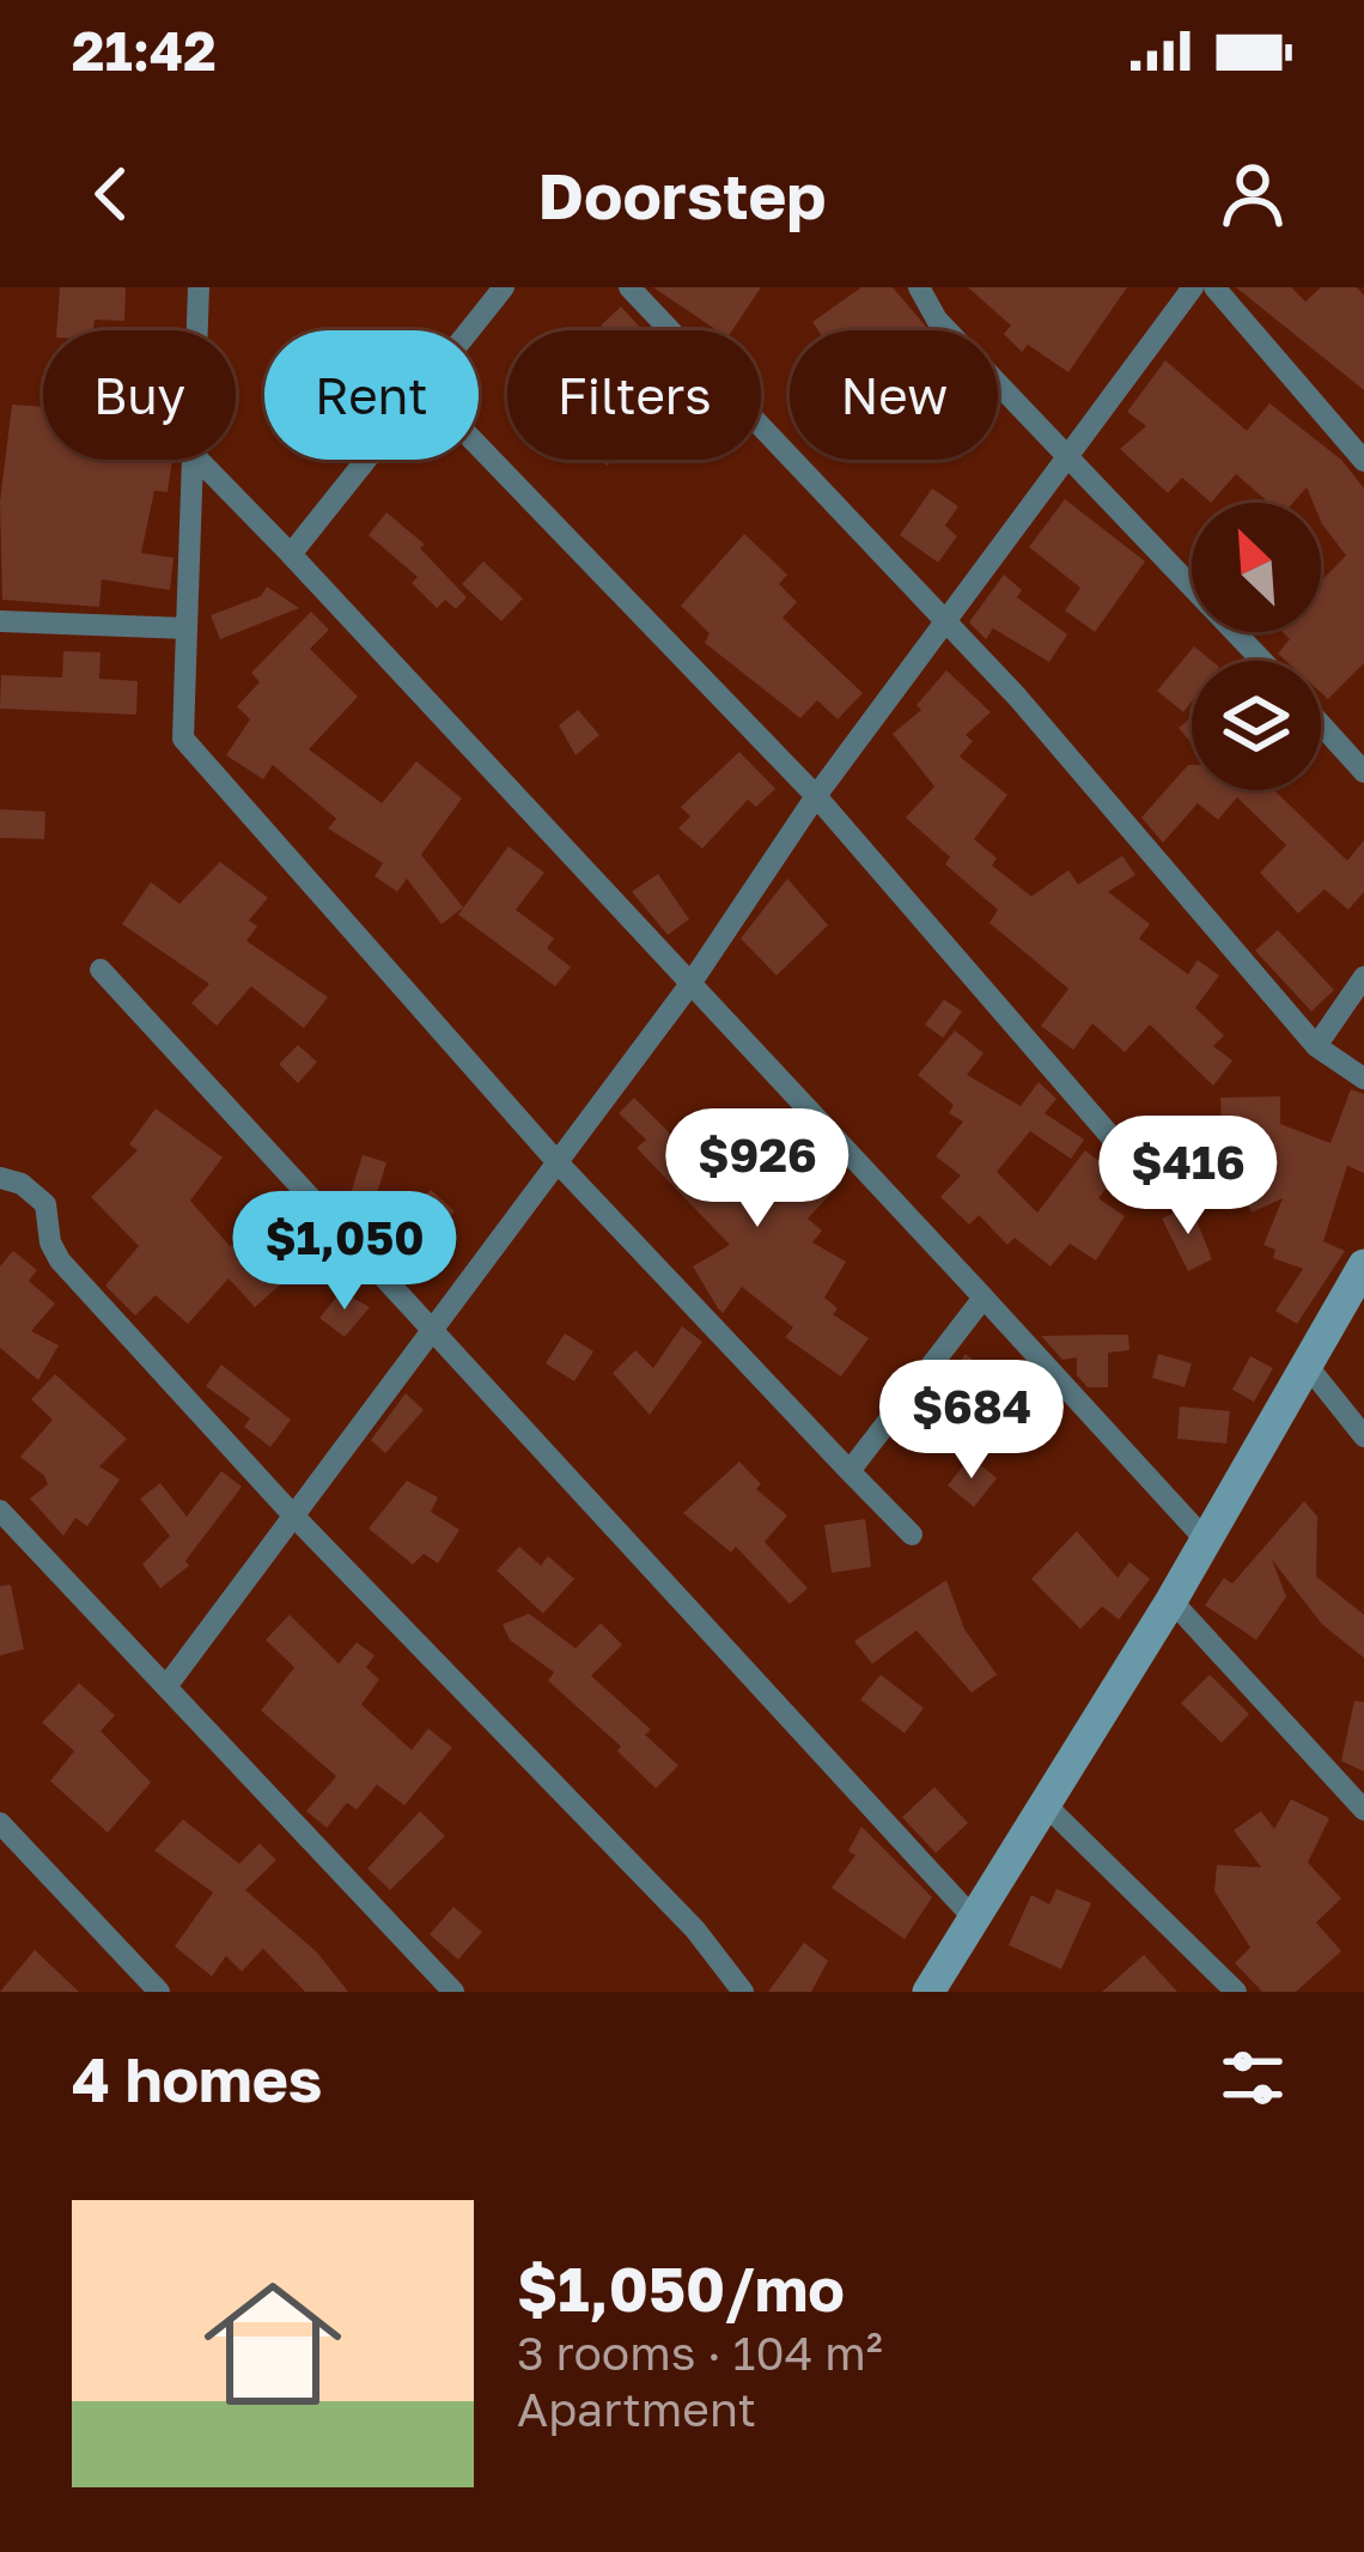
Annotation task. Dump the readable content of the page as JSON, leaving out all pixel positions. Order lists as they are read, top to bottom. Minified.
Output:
{"north":"top left","page":{"status":"21:42","header":"Doorstep","chip":["Buy","Rent","Filters","New"],"price":["$926","$416","$1,050","$684"],"heading":"4 homes","list":[{"name":"$1,050/mo","note":"3 rooms · 104 m² · Apartment"}]}}
